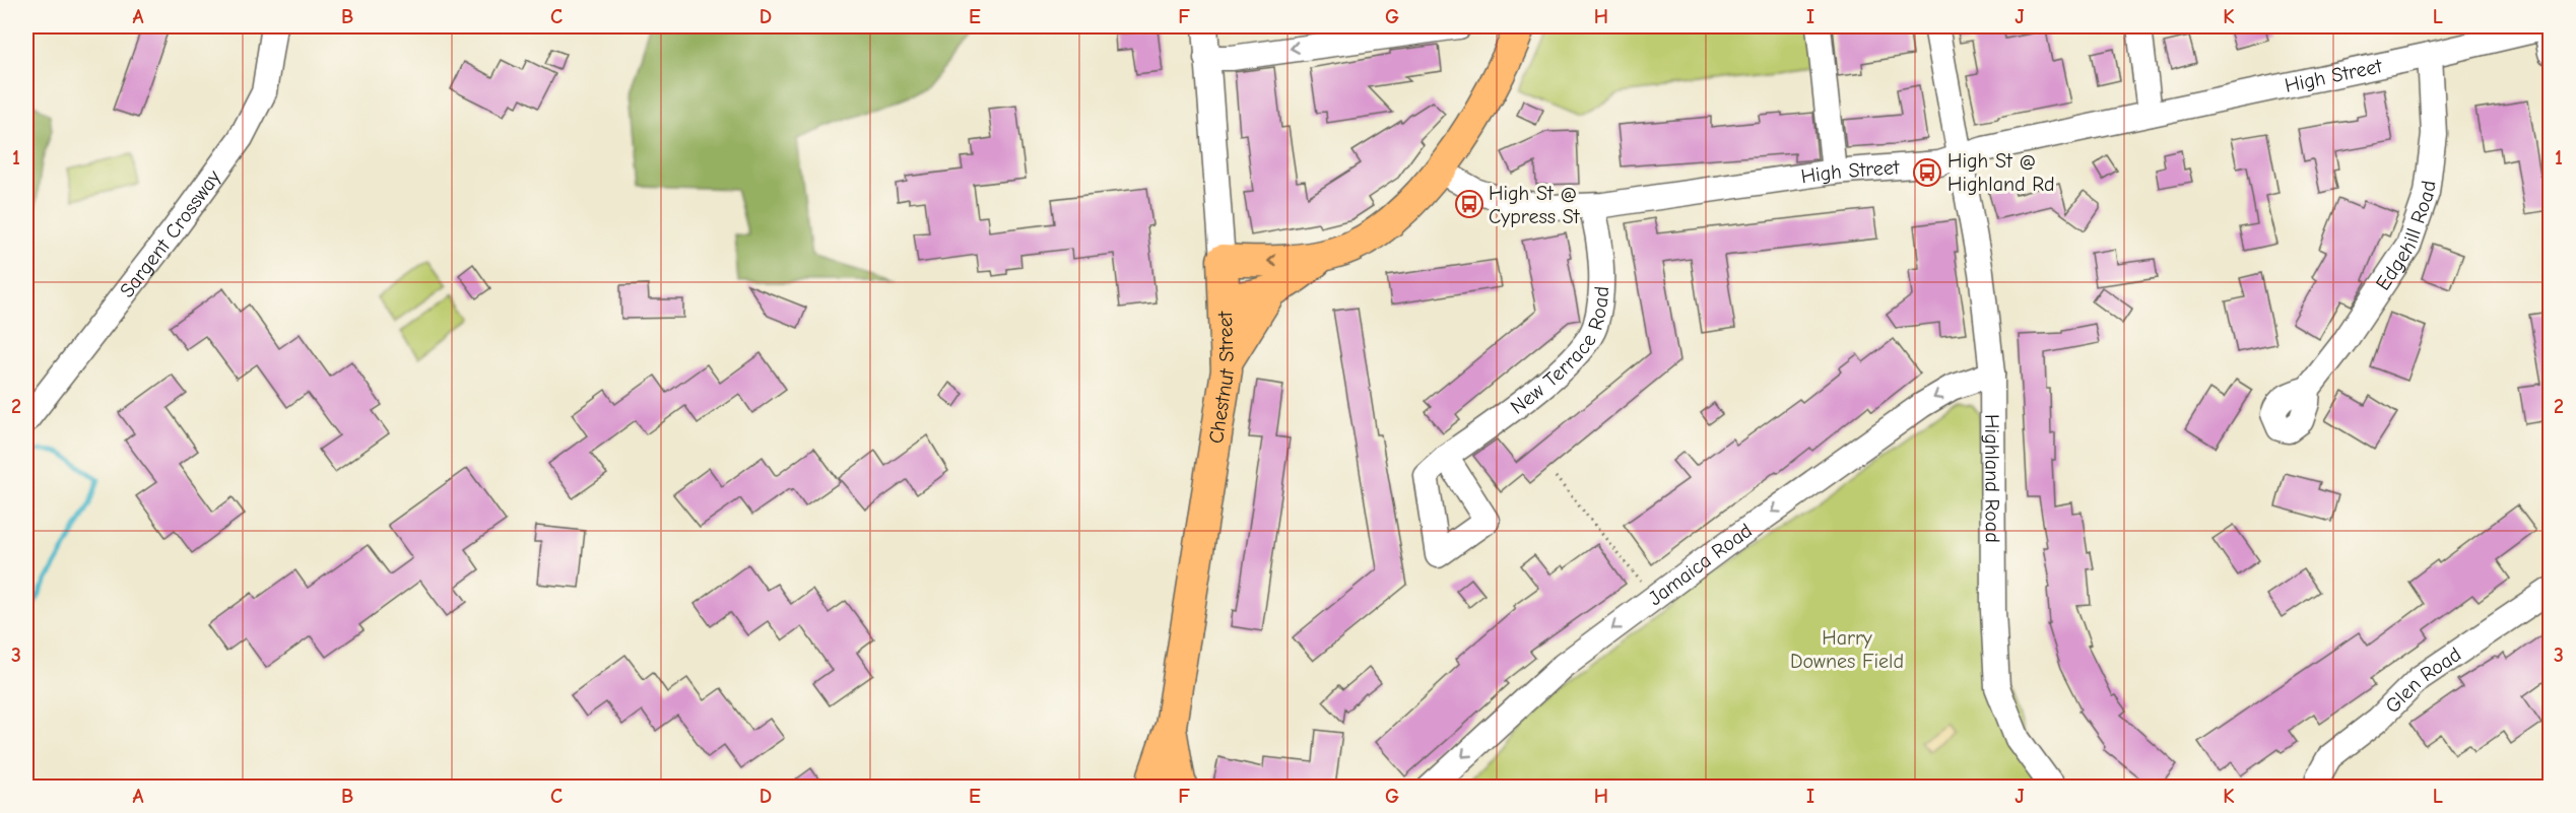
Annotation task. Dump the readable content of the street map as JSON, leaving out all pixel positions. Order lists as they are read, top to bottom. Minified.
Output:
{"streets":{"main road":["Chestnut Street"],"street":["High Street","Sargent Crossway","Edgehill Road","New Terrace Road","Highland Road","Jamaica Road","Glen Road"]},"crossings":[["High Street","Edgehill Road"],["High Street","New Terrace Road"],["High Street","Highland Road"],["Highland Road","Jamaica Road"]],"one_way":["Jamaica Road"],"parks":["Harry Downes Field"],"places":{"bus stop":["High St @ Highland Rd","High St @ Cypress St"]},"grid":{"columns":["A","B","C","D","E","F","G","H","I","J","K","L"],"rows":["1","2","3"]}}
